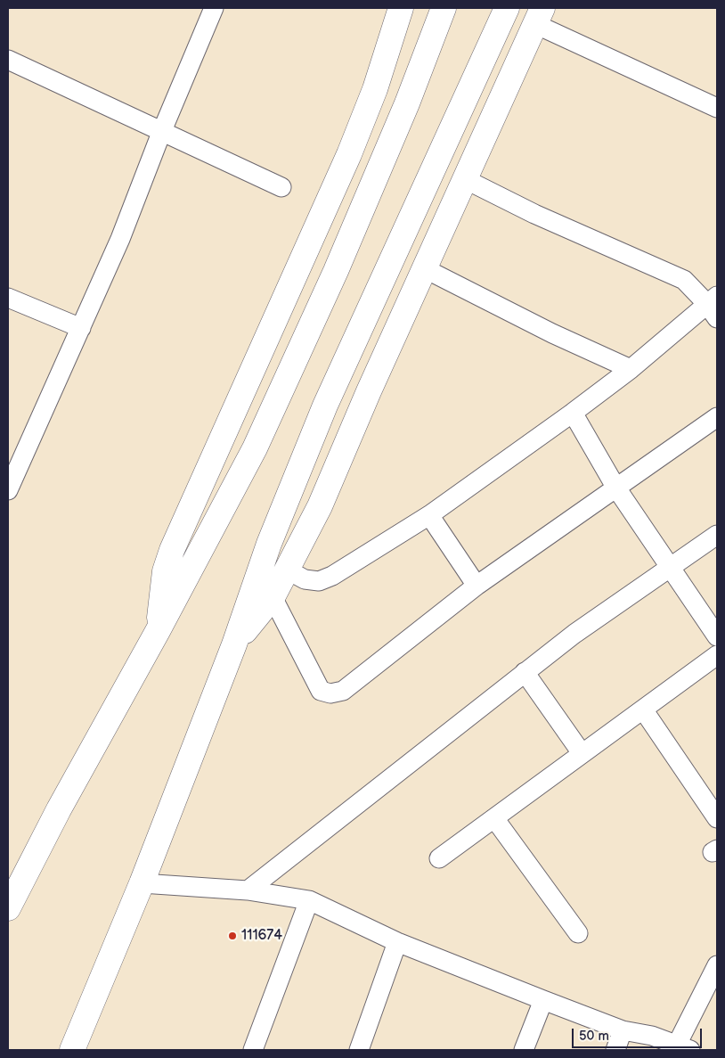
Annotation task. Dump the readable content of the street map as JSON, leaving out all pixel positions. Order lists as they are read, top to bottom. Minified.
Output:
{"places":["111674"],"scale_bar":"50 m"}
